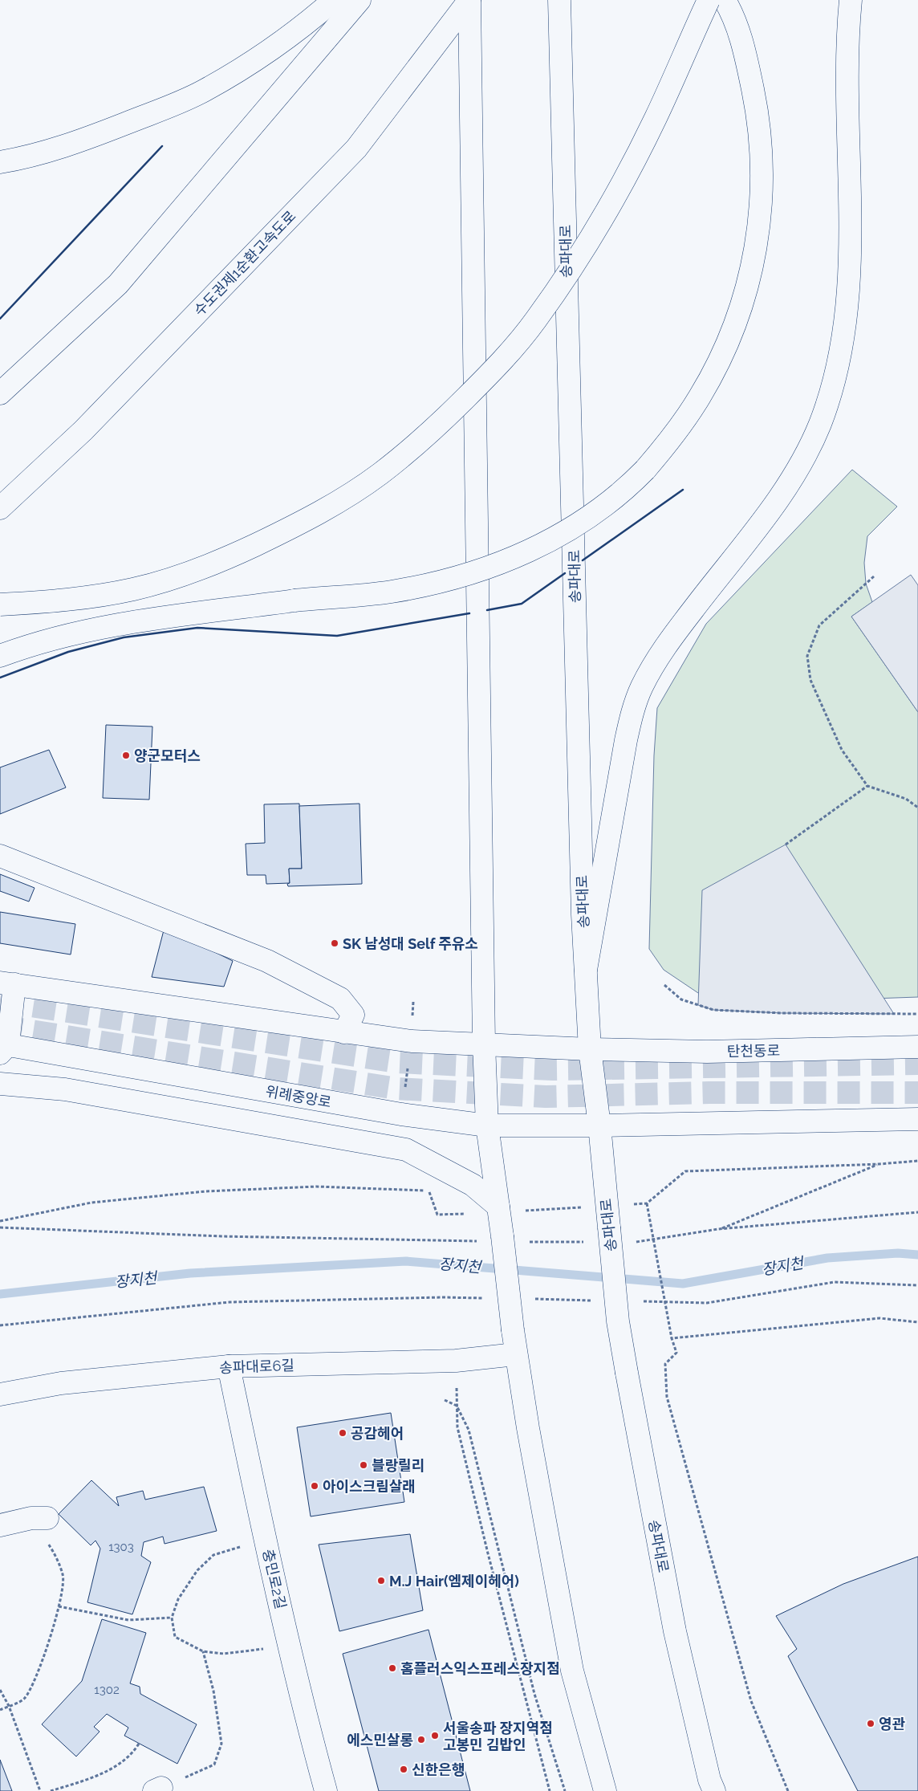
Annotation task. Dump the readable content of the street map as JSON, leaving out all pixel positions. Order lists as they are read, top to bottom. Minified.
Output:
{"streets":{"main road":["송파대로","수도권제1순환고속도로","탄천동로","위례중앙로","송파대로6길","충민로2길"]},"crossings":[["송파대로","탄천동로"],["송파대로","위례중앙로"],["송파대로6길","충민로2길"]],"water":["장지천"],"places":["양군모터스","SK 남성대 Self 주유소","공감헤어","블랑릴리","아이스크림살래","M.J Hair(엠제이헤어)","홈플러스익스프레스장지점","영관","서울송파 장지역점 고봉민 김밥인","에스민살롱","신한은행"],"house_numbers":["1303","1302"]}
